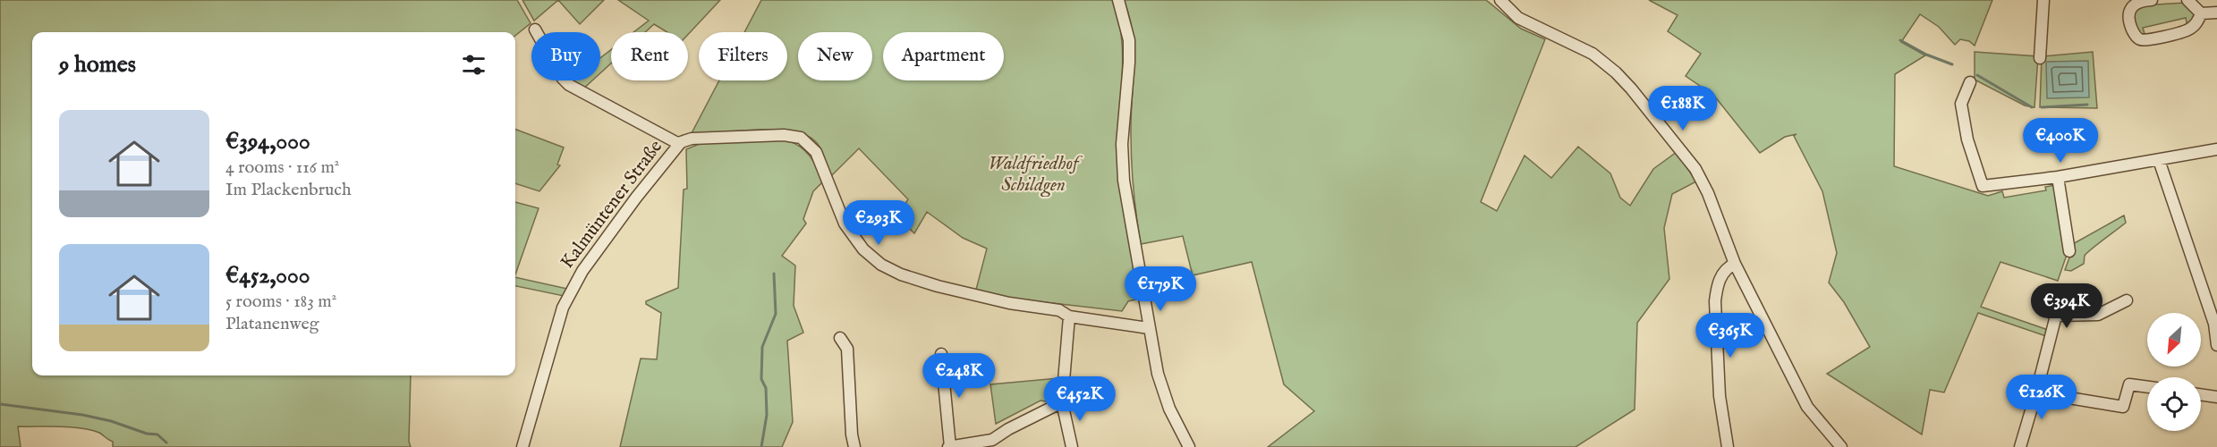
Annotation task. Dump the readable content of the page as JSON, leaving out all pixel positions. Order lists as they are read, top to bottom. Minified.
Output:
{"streets":{"street":["Kalmüntener Straße"]},"parks":["Waldfriedhof Schildgen"],"north":"bottom left","page":{"chip":["Buy","Rent","Filters","New","Apartment"],"heading":"9 homes","price":["€188K","€400K","€293K","€179K","€394K","€365K","€248K","€126K","€452K"],"list":[{"name":"€394,000","note":"4 rooms · 116 m² · Im Plackenbruch"},{"name":"€452,000","note":"5 rooms · 183 m² · Platanenweg"}]}}
